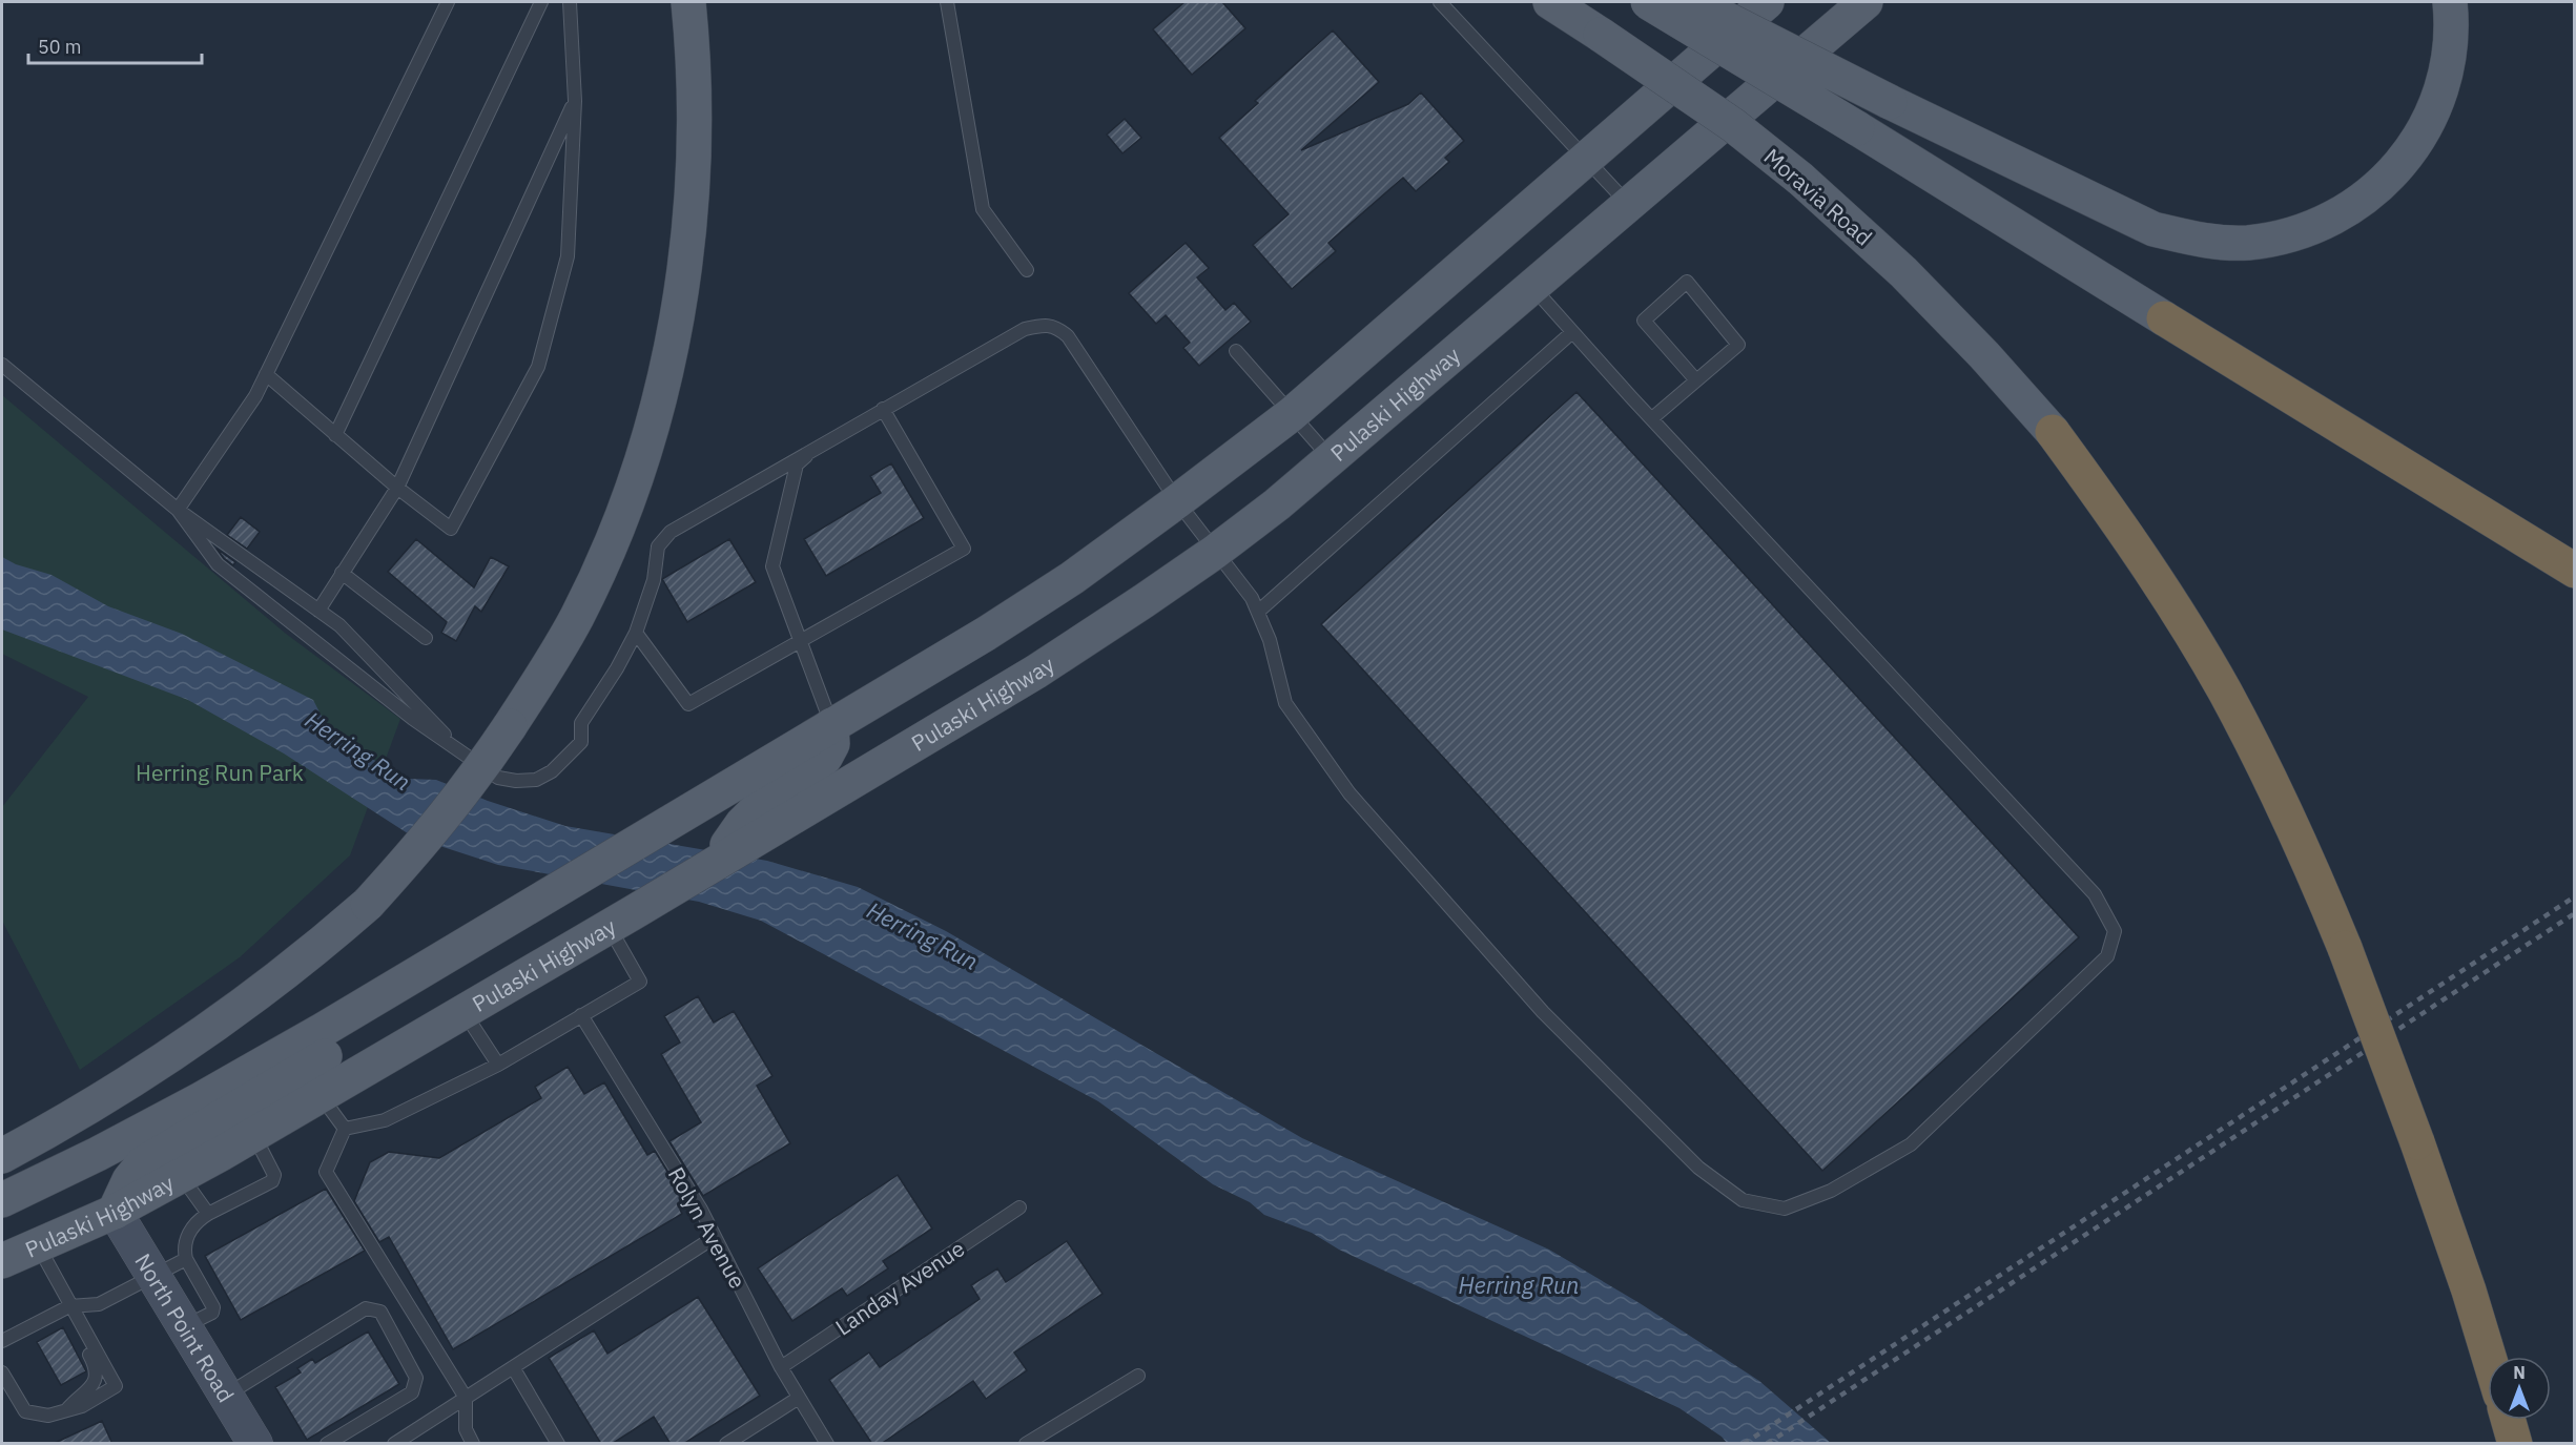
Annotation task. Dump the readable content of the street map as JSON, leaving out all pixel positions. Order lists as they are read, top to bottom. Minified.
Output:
{"streets":{"main road":["Moravia Road","Pulaski Highway"],"street":["North Point Road"],"lane":["Rolyn Avenue","Landay Avenue"]},"crossings":[["Pulaski Highway","North Point Road"],["Rolyn Avenue","Landay Avenue"]],"water":["Herring Run"],"parks":["Herring Run Park"],"scale_bar":"50 m","north":"top"}
